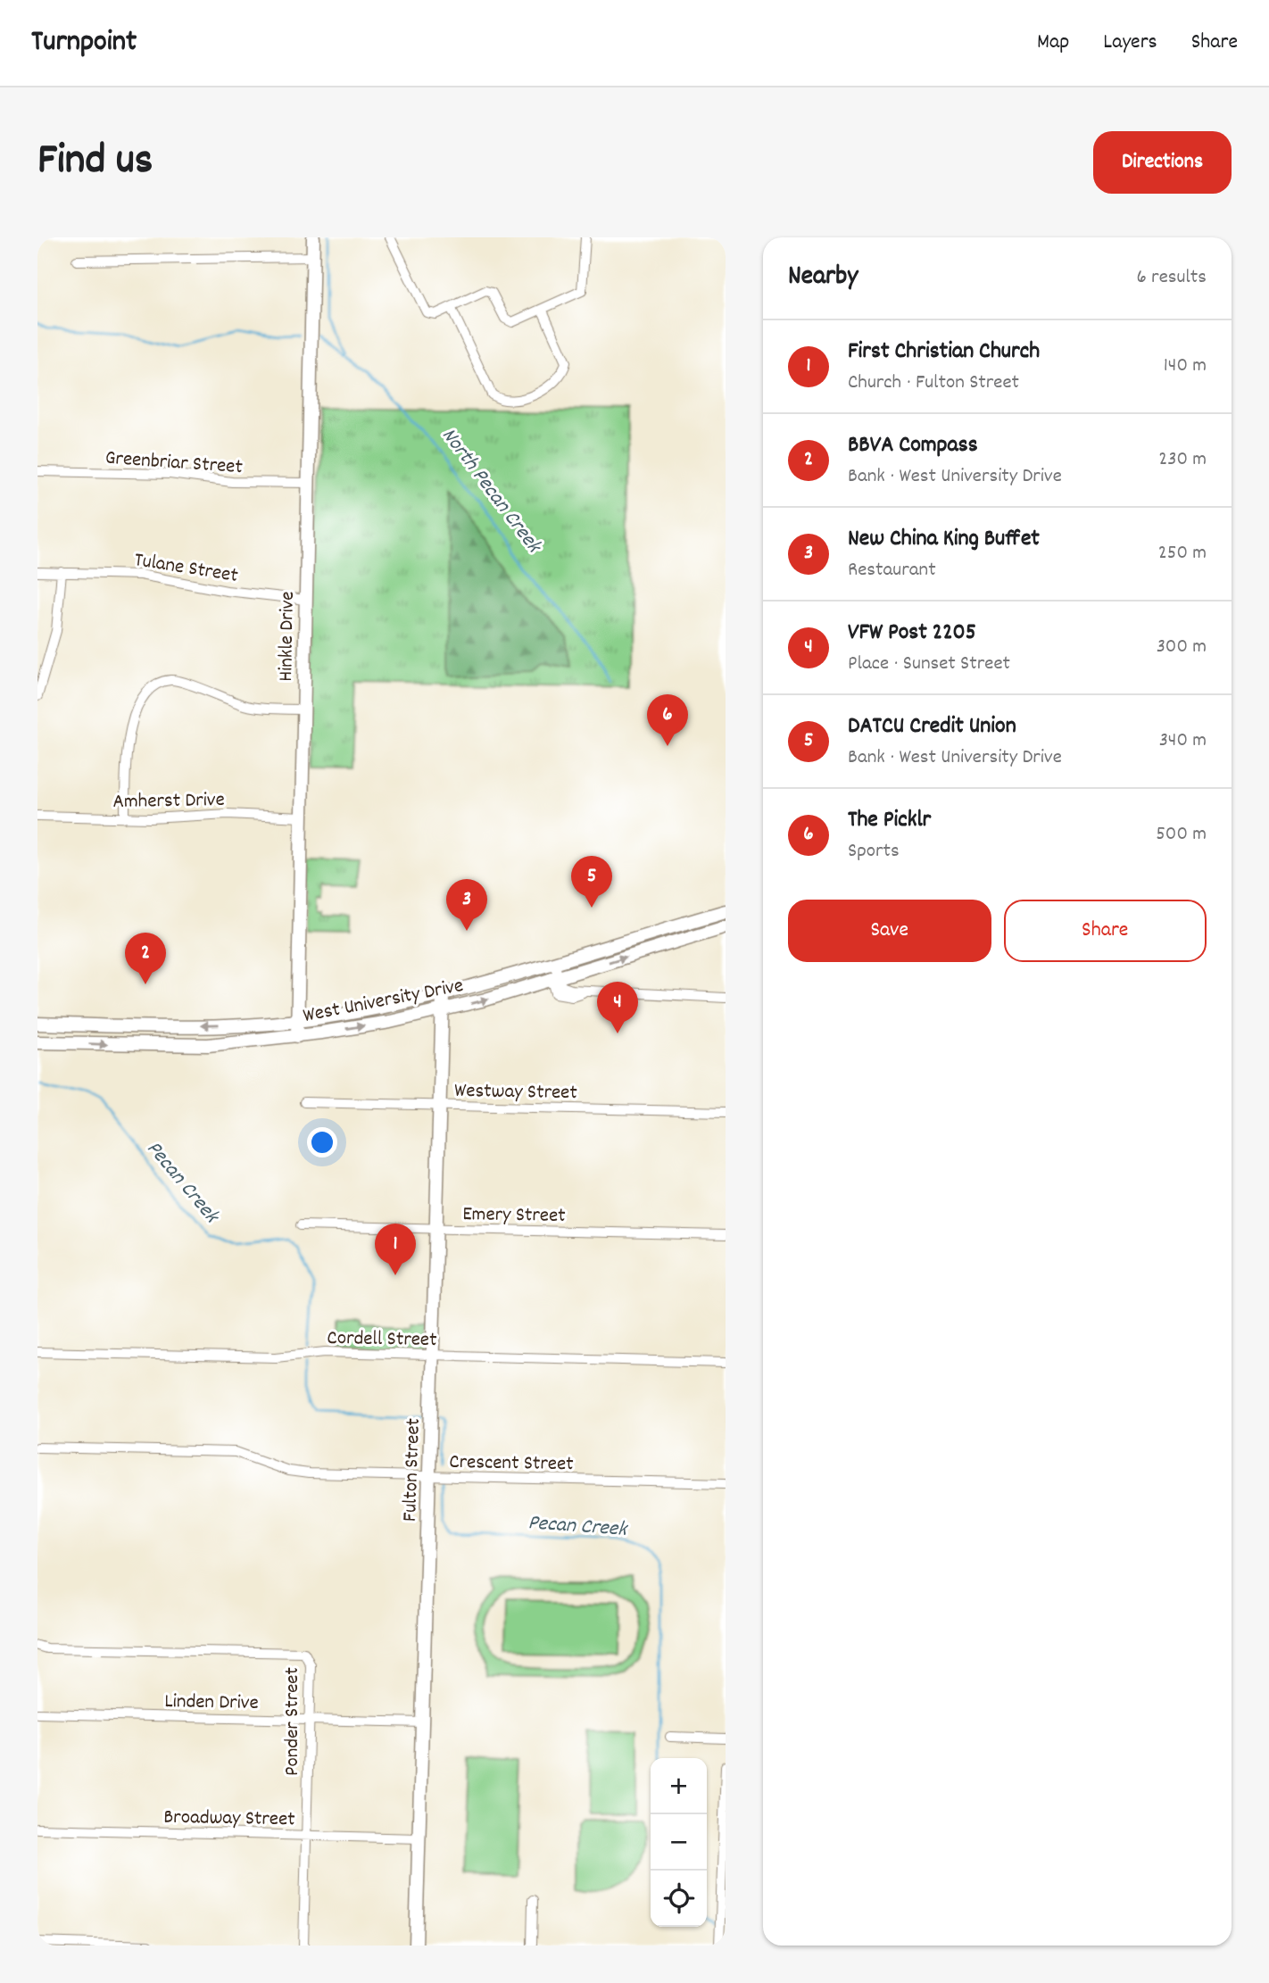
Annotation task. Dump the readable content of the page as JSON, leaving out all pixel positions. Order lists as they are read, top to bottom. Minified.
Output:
{"streets":{"street":["Greenbriar Street","Tulane Street","Hinkle Drive","Amherst Drive","West University Drive","Westway Street","Emery Street","Cordell Street","Crescent Street","Fulton Street","Linden Drive","Ponder Street","Broadway Street"]},"crossings":[["Greenbriar Street","Hinkle Drive"],["Tulane Street","Hinkle Drive"],["Hinkle Drive","Amherst Drive"],["Hinkle Drive","West University Drive"],["West University Drive","Fulton Street"],["Westway Street","Fulton Street"],["Emery Street","Fulton Street"],["Cordell Street","Fulton Street"],["Crescent Street","Fulton Street"],["Fulton Street","Linden Drive"],["Fulton Street","Broadway Street"],["Linden Drive","Ponder Street"],["Ponder Street","Broadway Street"]],"water":["North Pecan Creek","Pecan Creek"],"page":{"header":"Turnpoint","nav":["Map","Layers","Share"],"title":"Find us","buttons":["Directions",["Save","Share"]],"heading":["Nearby","6 results"],"list":[{"mark":"1","name":"First Christian Church","note":"Church · Fulton Street","value":"140 m"},{"mark":"2","name":"BBVA Compass","note":"Bank · West University Drive","value":"230 m"},{"mark":"3","name":"New China King Buffet","note":"Restaurant","value":"250 m"},{"mark":"4","name":"VFW Post 2205","note":"Place · Sunset Street","value":"300 m"},{"mark":"5","name":"DATCU Credit Union","note":"Bank · West University Drive","value":"340 m"},{"mark":"6","name":"The Picklr","note":"Sports","value":"500 m"}],"pins":["6","5","3","2","4","1"],"map_buttons":["+","−"]}}
